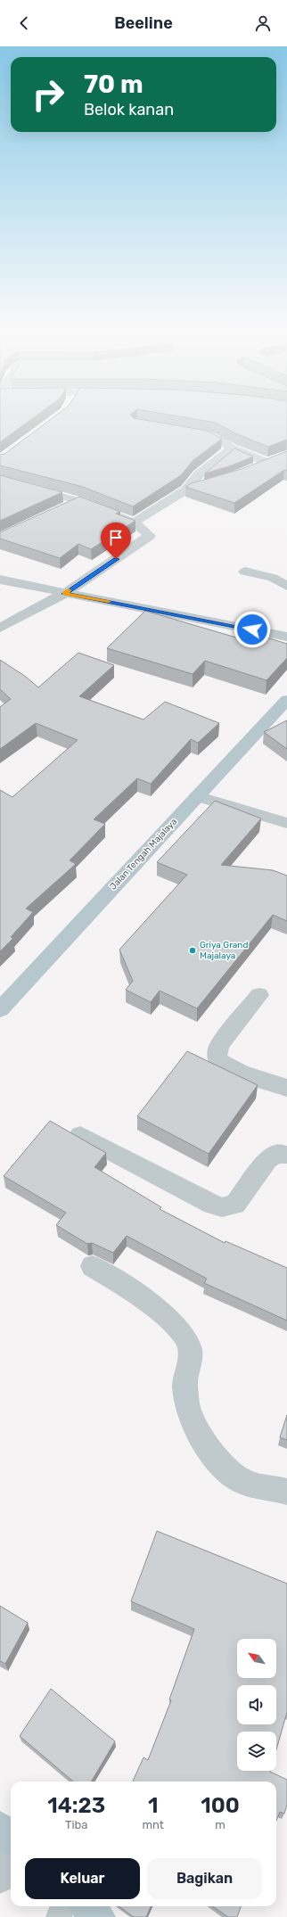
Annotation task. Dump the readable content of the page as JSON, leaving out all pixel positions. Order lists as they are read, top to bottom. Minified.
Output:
{"streets":{"main road":["Jalan Tengah Majalaya"]},"places":["Griya Grand Majalaya"],"north":"top left","page":{"header":"Beeline","turn":["70 m","Belok kanan"],"eta":["14:23","Tiba","1","mnt","100","m"],"buttons":["Keluar","Bagikan"]}}
